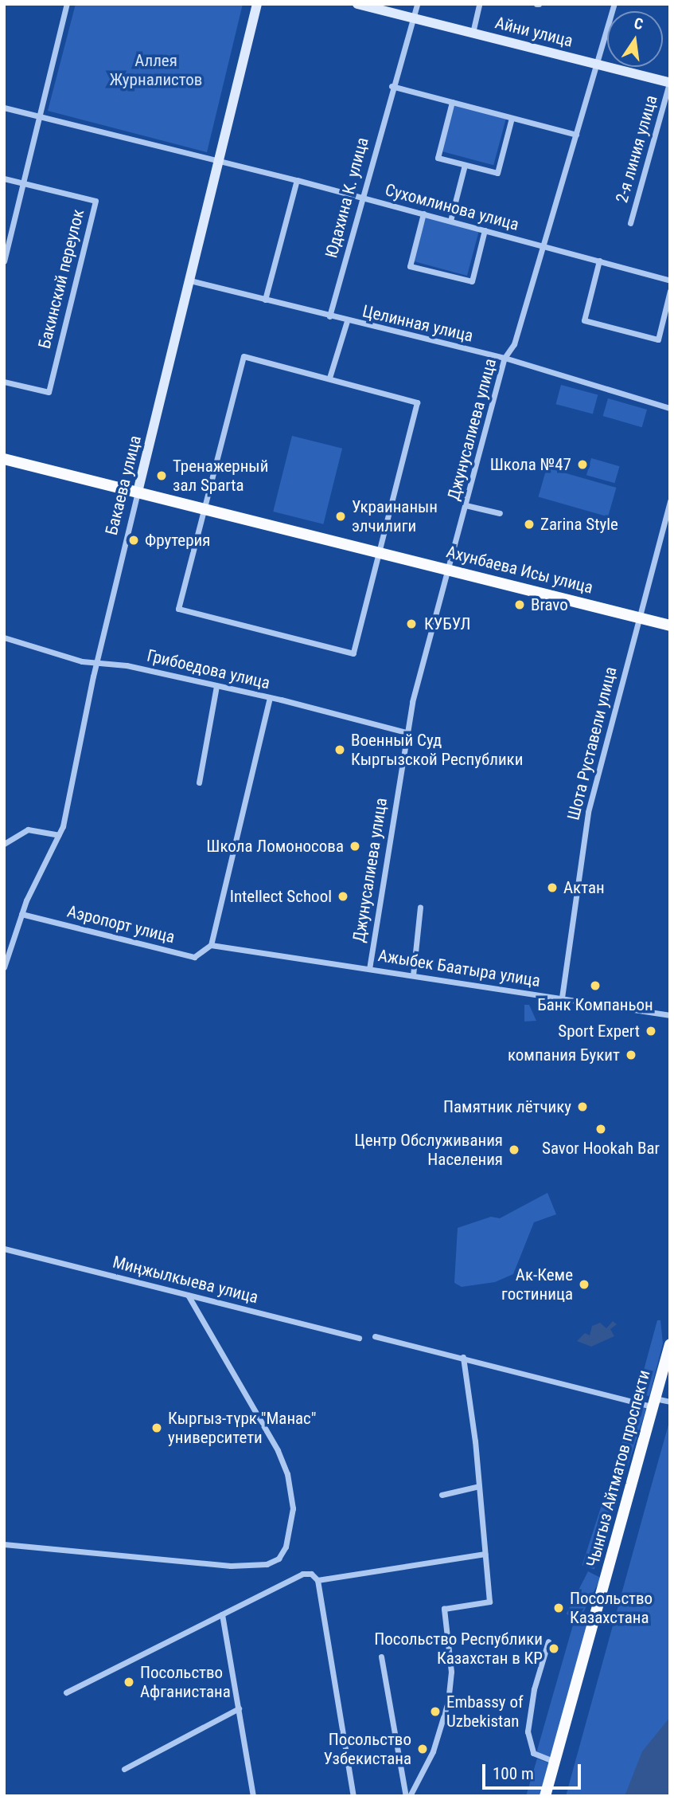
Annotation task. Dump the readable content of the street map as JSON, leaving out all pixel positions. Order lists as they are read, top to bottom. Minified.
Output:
{"streets":{"main road":["Айни улица","Бакаева улица","Ахунбаева Исы улица","Чынгыз Айтматов проспекти"],"street":["2-я линия улица","Юдахина К. улица","Сухомлинова улица","Бакинский переулок","Целинная улица","Джунусалиева улица","Грибоедова улица","Шота Руставели улица","Аэропорт улица","Ажыбек Баатыра улица","Миңжылкыева улица"]},"crossings":[["Айни улица","2-я линия улица"],["Айни улица","Юдахина К. улица"],["Айни улица","Джунусалиева улица"],["Юдахина К. улица","Сухомлинова улица"],["Юдахина К. улица","Целинная улица"],["Сухомлинова улица","Джунусалиева улица"],["Сухомлинова улица","Бакаева улица"],["Целинная улица","Джунусалиева улица"],["Целинная улица","Бакаева улица"],["Джунусалиева улица","Ахунбаева Исы улица"],["Джунусалиева улица","Грибоедова улица"],["Джунусалиева улица","Ажыбек Баатыра улица"],["Бакаева улица","Ахунбаева Исы улица"],["Бакаева улица","Грибоедова улица"],["Бакаева улица","Аэропорт улица"],["Ахунбаева Исы улица","Шота Руставели улица"],["Шота Руставели улица","Ажыбек Баатыра улица"],["Аэропорт улица","Ажыбек Баатыра улица"]],"parks":["Аллея Журналистов"],"places":["Школа №47","Тренажерный зал Sparta","Украинанын элчилиги","Zarina Style","Фрутерия","Bravo","КУБУЛ","Военный Суд Кыргызской Республики","Школа Ломоносова","Актан","Intellect School","Банк Компаньон","Sport Expert","компания Букит","Памятник лётчику","Savor Hookah Bar","Центр Обслуживания Населения","Ак-Кеме гостиница","Кыргыз-түрк \"Манас\" университети","Посольство Казахстана","Посольство Республики Казахстан в КР","Посольство Афганистана","Embassy of Uzbekistan","Посольство Узбекистана"],"scale_bar":"100 m","north":"top"}
